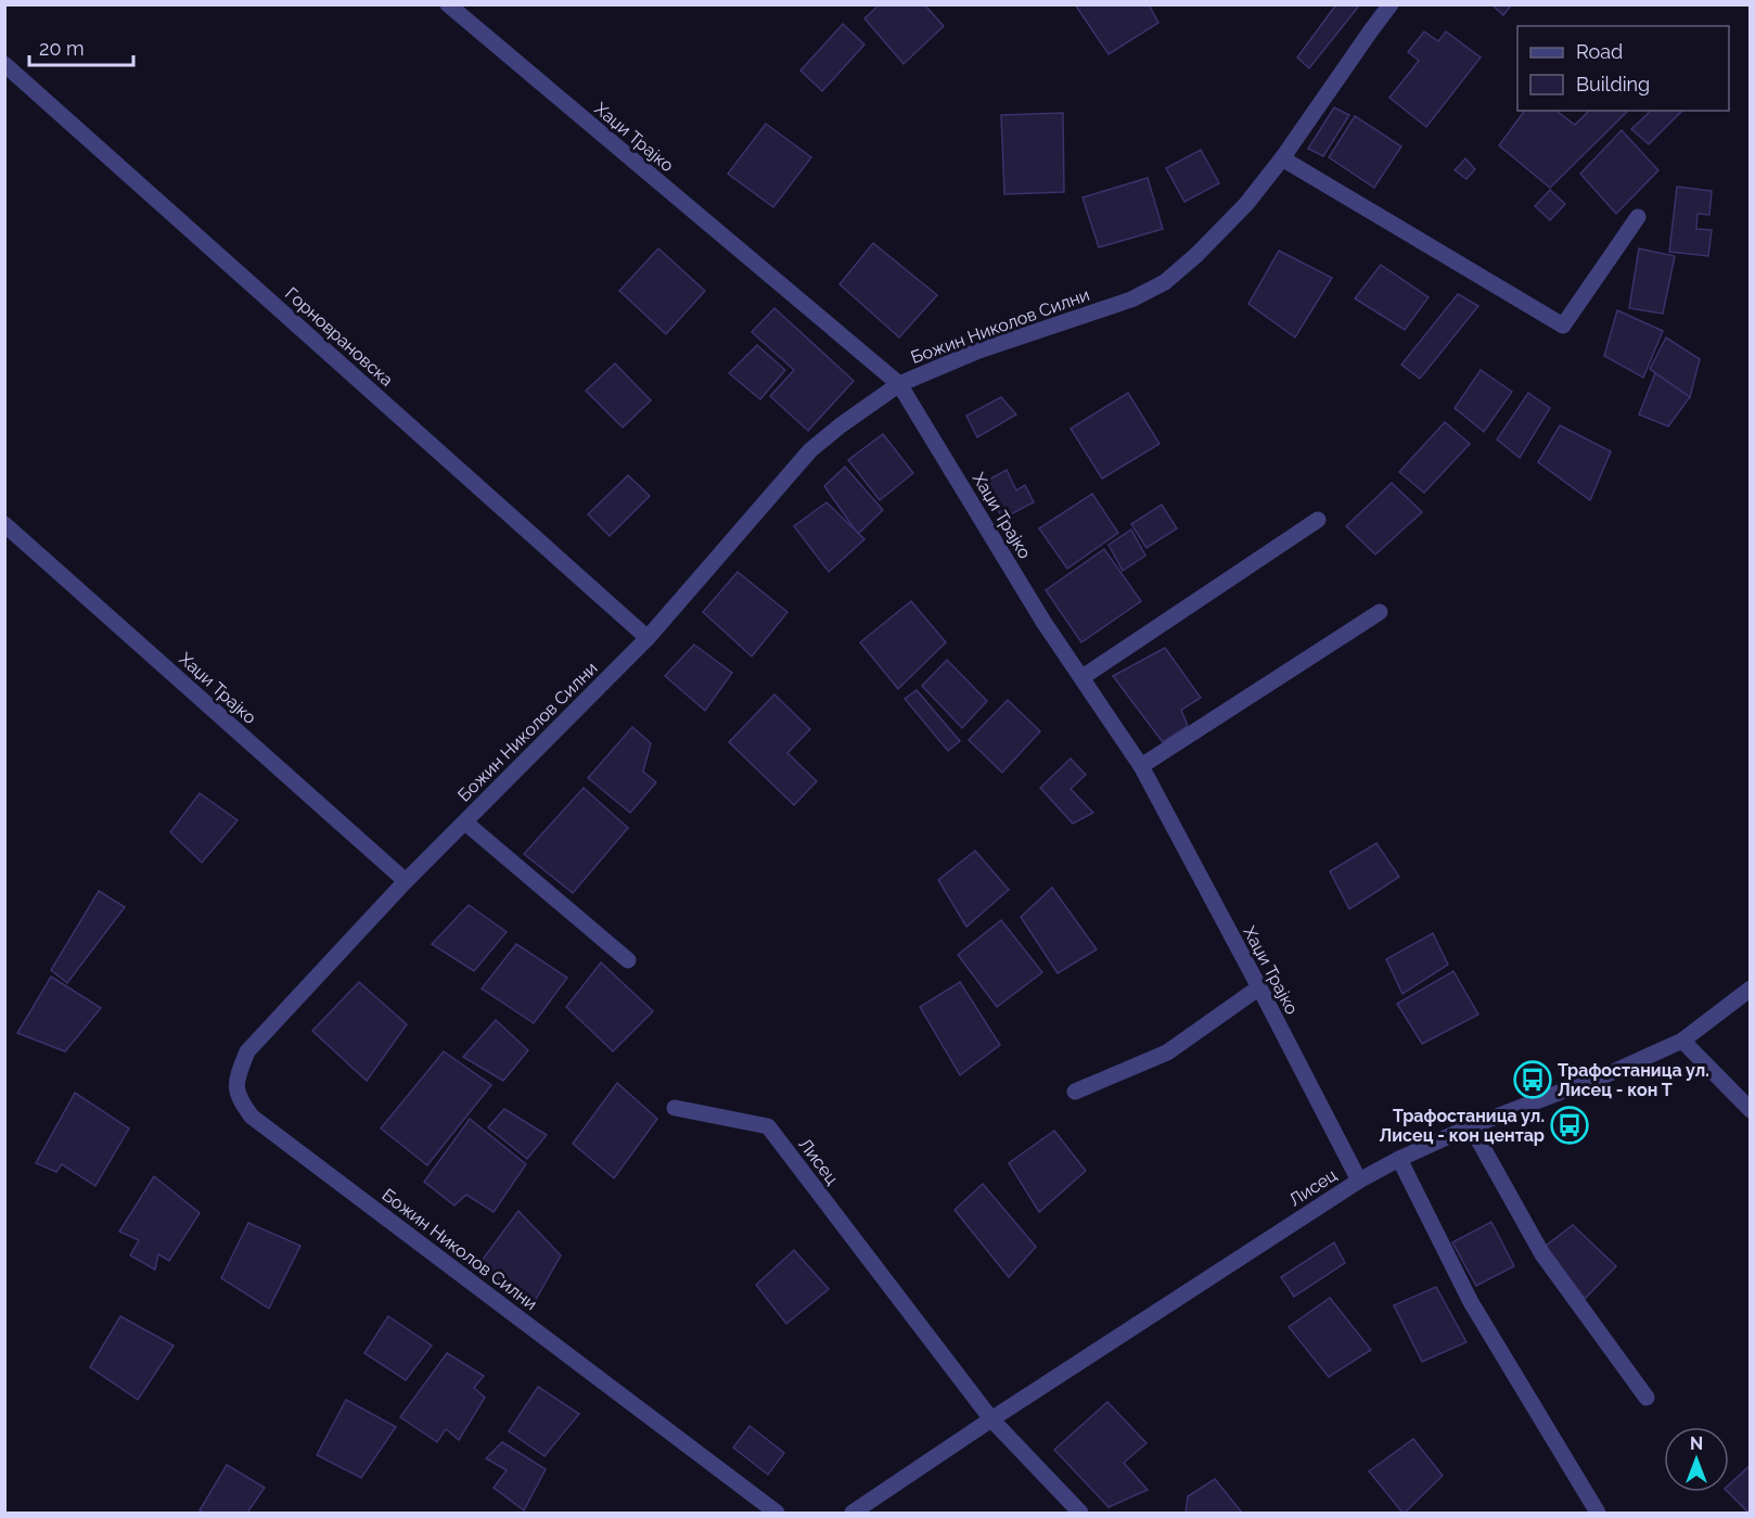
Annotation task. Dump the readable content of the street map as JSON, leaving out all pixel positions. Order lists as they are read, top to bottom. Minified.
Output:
{"streets":{"street":["Хаџи Трајко","Божин Николов Силни","Горноврановска","Лисец"]},"crossings":[["Хаџи Трајко","Божин Николов Силни"],["Хаџи Трајко","Лисец"],["Божин Николов Силни","Горноврановска"]],"places":{"bus stop":["Трафостаница ул. Лисец - кон Т","Трафостаница ул. Лисец - кон центар"]},"legend":["Road","Building"],"scale_bar":"20 m","north":"top"}
